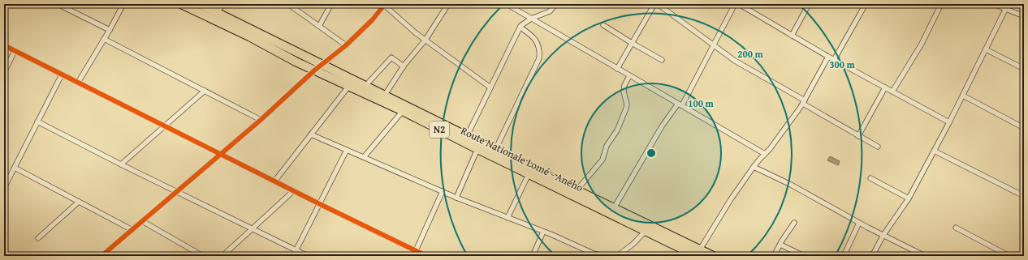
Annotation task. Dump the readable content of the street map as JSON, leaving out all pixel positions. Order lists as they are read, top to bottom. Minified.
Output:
{"streets":{"highway":["N2","Route Nationale Lomé - Aného"]},"rings":["200 m","300 m","100 m"]}
